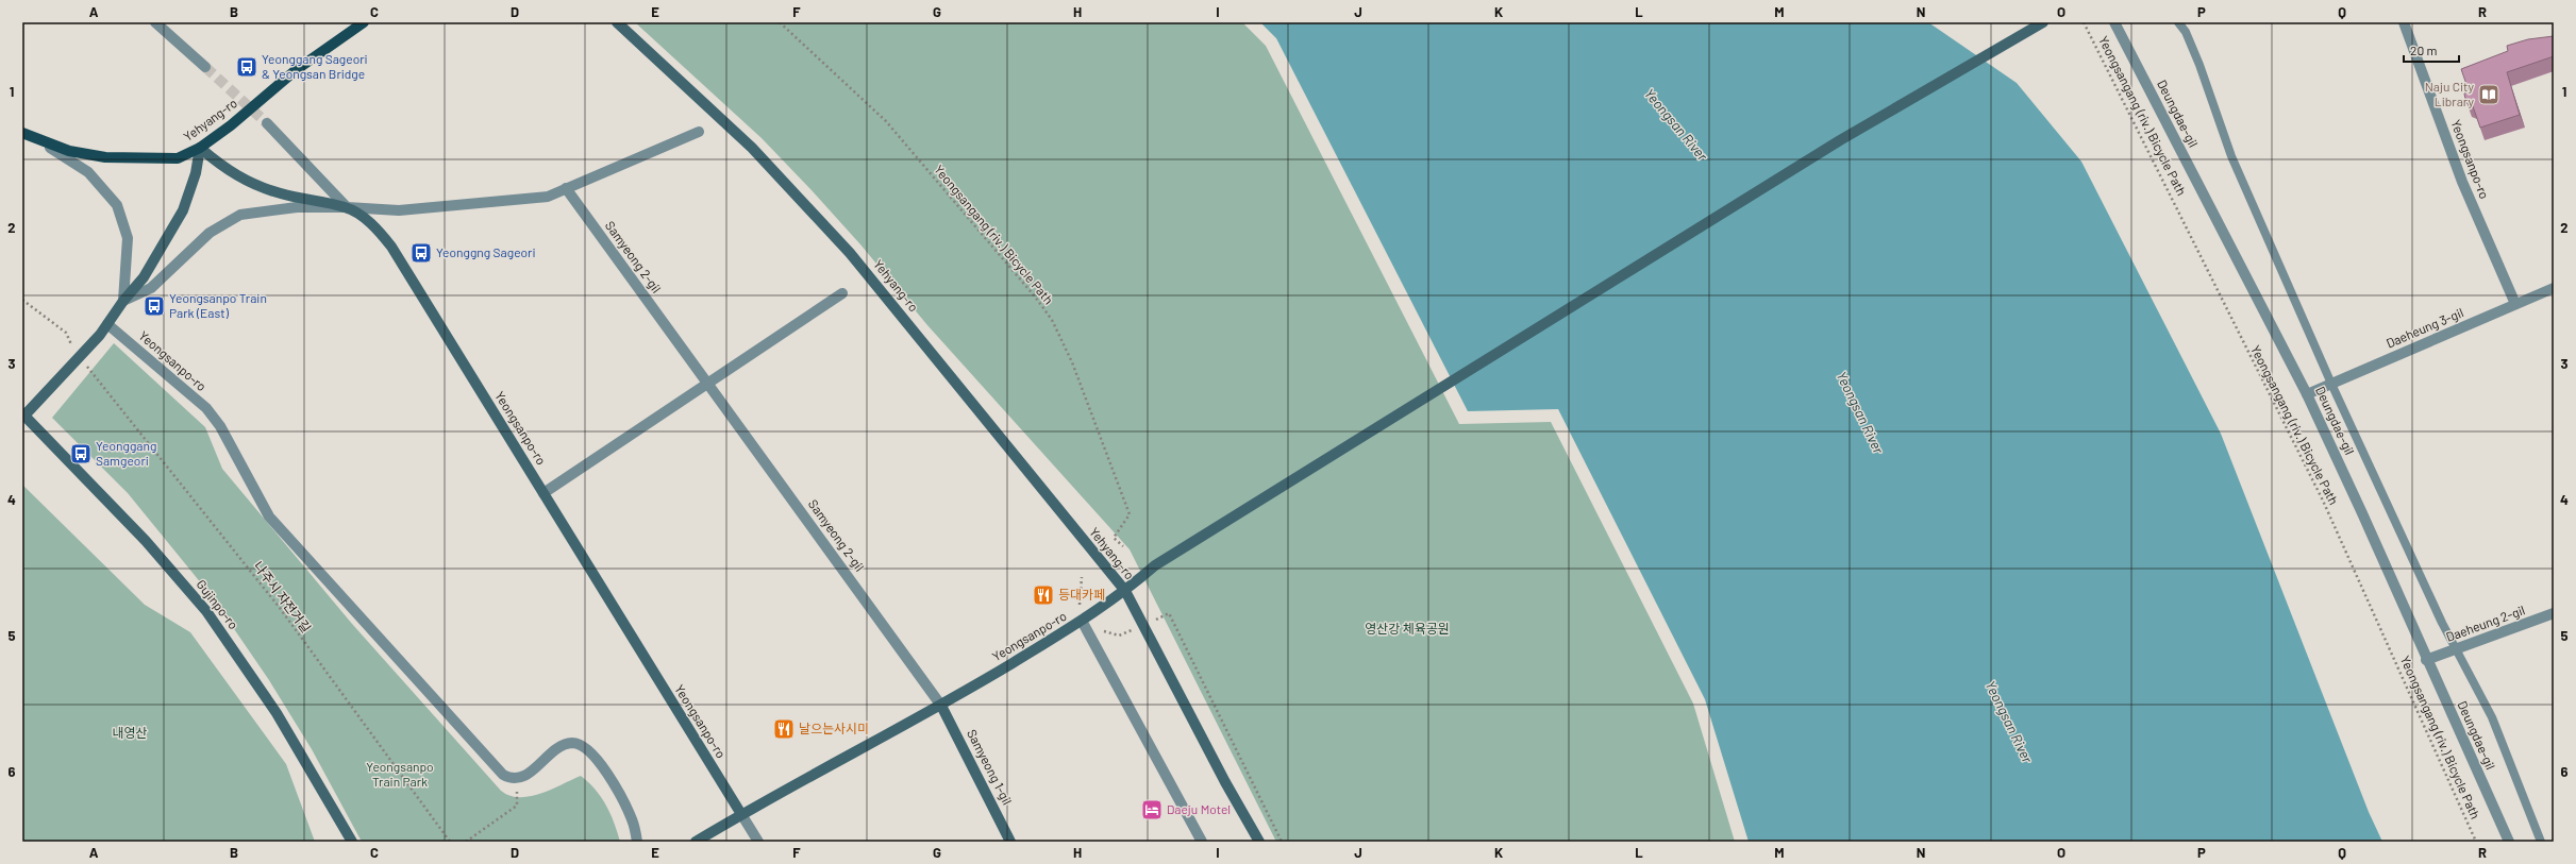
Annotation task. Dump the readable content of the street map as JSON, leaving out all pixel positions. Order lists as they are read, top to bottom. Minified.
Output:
{"streets":{"main road":["Yehyang-ro"],"street":["Deungdae-gil","Yeongsanpo-ro","Samyeong 2-gil","Daeheung 3-gil","Gujinpo-ro","Daeheung 2-gil","Samyeong 1-gil"],"path":["Yeongsangang (riv.) Bicycle Path","나주시 자전거길"]},"crossings":[["Deungdae-gil","Daeheung 3-gil"],["Deungdae-gil","Daeheung 2-gil"],["Yehyang-ro","Yeongsanpo-ro"],["Yeongsanpo-ro","Samyeong 2-gil"],["Yeongsanpo-ro","Daeheung 3-gil"],["Yeongsanpo-ro","Samyeong 1-gil"],["Samyeong 2-gil","Samyeong 1-gil"]],"water":["Yeongsan River"],"parks":["영산강 체육공원","내영산","Yeongsanpo Train Park"],"places":{"bus stop":["Yeonggang Sageori & Yeongsan Bridge","Yeonggng Sageori","Yeongsanpo Train Park (East)","Yeonggang Samgeori"],"library":["Naju City Library"],"restaurant":["등대카페","날으는사시미"],"hotel":["Daeju Motel"]},"scale_bar":"20 m","grid":{"columns":["A","B","C","D","E","F","G","H","I","J","K","L","M","N","O","P","Q","R"],"rows":["1","2","3","4","5","6"]}}
